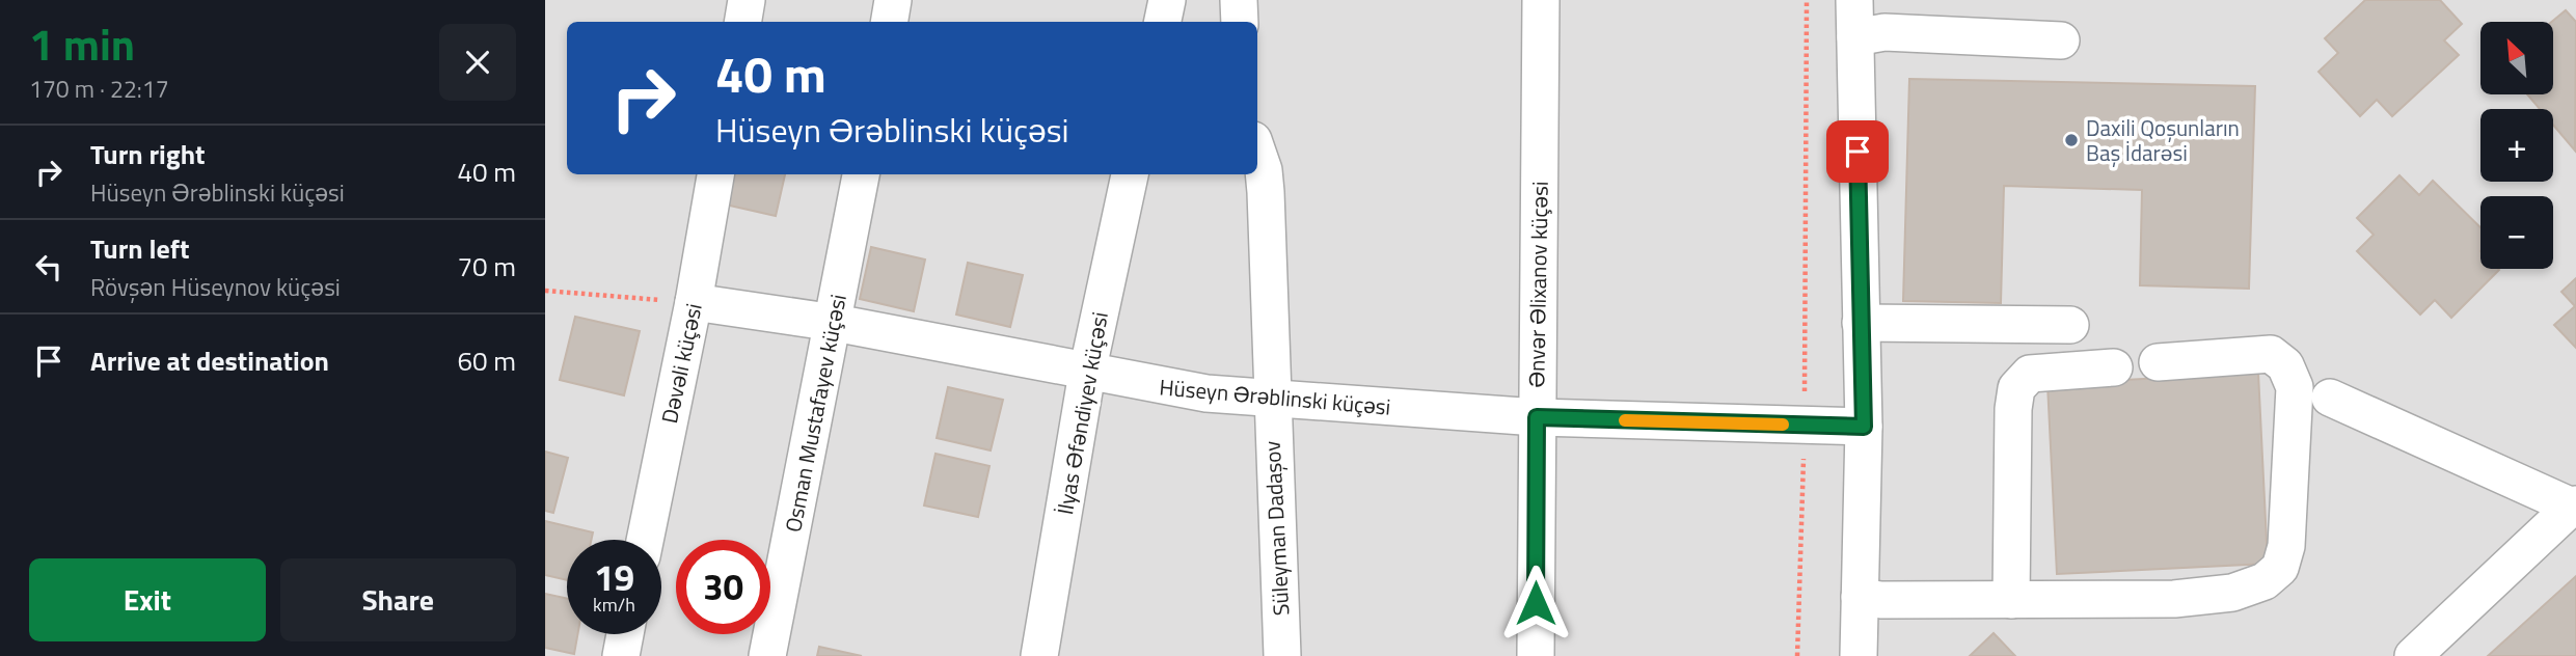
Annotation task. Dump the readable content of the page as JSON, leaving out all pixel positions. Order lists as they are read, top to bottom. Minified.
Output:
{"streets":{"street":["Ənvər Əlixanov küçəsi","Dəvəli küçəsi","Hüseyn Ərəblinski küçəsi","Osman Mustafayev küçəsi","İlyas Əfəndiyev küçəsi","Süleyman Dadaşov"]},"crossings":[["Ənvər Əlixanov küçəsi","Hüseyn Ərəblinski küçəsi"],["Dəvəli küçəsi","Hüseyn Ərəblinski küçəsi"],["Hüseyn Ərəblinski küçəsi","Osman Mustafayev küçəsi"],["Hüseyn Ərəblinski küçəsi","İlyas Əfəndiyev küçəsi"],["Hüseyn Ərəblinski küçəsi","Süleyman Dadaşov"]],"places":["Daxili Qoşunların Baş İdarəsi"],"north":"top left","page":{"heading":["1 min","170 m · 22:17"],"map_buttons":["+","−"],"turn":["40 m","Hüseyn Ərəblinski küçəsi"],"list":[{"name":"Turn right","note":"Hüseyn Ərəblinski küçəsi","value":"40 m"},{"name":"Turn left","note":"Rövşən Hüseynov küçəsi","value":"70 m"},{"name":"Arrive at destination","value":"60 m"}],"speed":"19 km/h","limit":"30","buttons":["Exit","Share"]}}
